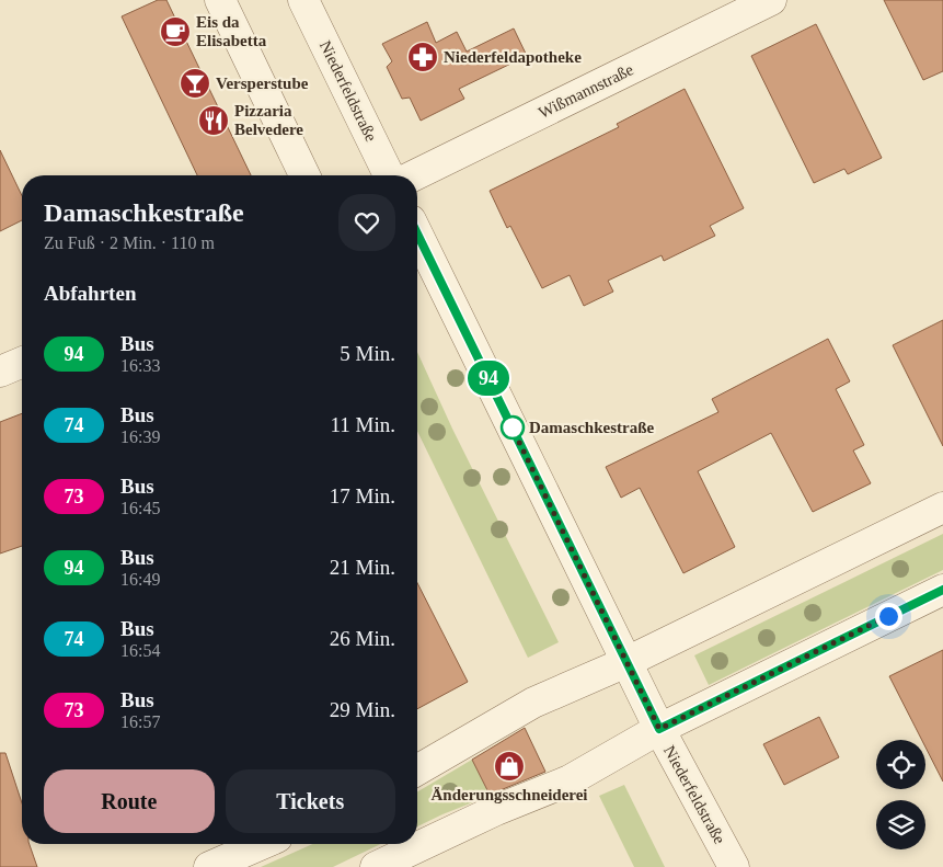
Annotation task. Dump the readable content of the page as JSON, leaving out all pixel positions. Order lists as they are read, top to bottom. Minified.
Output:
{"streets":{"street":["Niederfeldstraße","Wißmannstraße"]},"places":{"cafe":["Eis da Elisabetta"],"pharmacy":["Niederfeldapotheke"],"bar":["Versperstube"],"restaurant":["Pizzaria Belvedere"],"other":["Damaschkestraße"],"shop":["Änderungsschneiderei"]},"lines":["bus line 94"],"page":{"on_map":"94","heading":[["Damaschkestraße","Zu Fuß · 2 Min. · 110 m"],"Abfahrten"],"list":[{"mark":"94","name":"Bus","note":"16:33","value":"5 Min."},{"mark":"74","name":"Bus","note":"16:39","value":"11 Min."},{"mark":"73","name":"Bus","note":"16:45","value":"17 Min."},{"mark":"94","name":"Bus","note":"16:49","value":"21 Min."},{"mark":"74","name":"Bus","note":"16:54","value":"26 Min."},{"mark":"73","name":"Bus","note":"16:57","value":"29 Min."}],"buttons":["Route","Tickets"]}}
